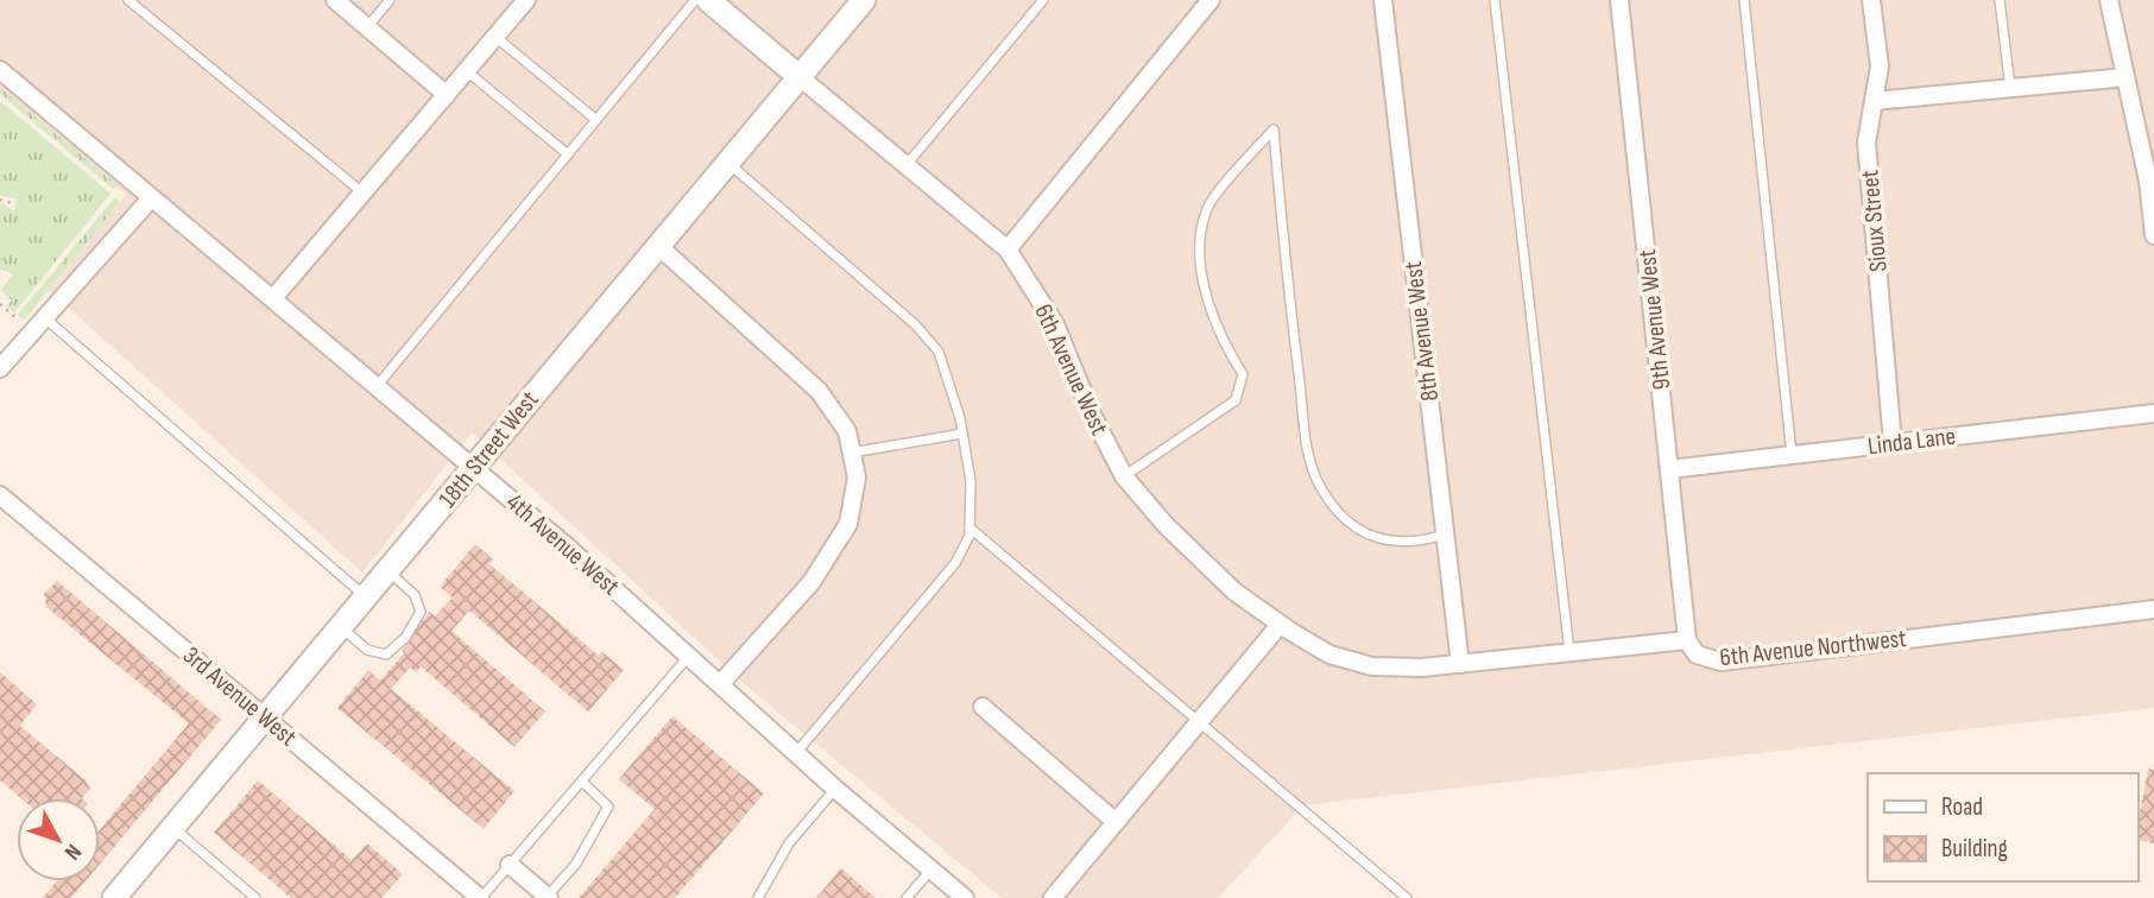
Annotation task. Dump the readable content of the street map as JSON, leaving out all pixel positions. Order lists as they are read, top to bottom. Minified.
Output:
{"streets":{"street":["Sioux Street","9th Avenue West","8th Avenue West","6th Avenue West","Linda Lane","18th Street West","4th Avenue West","6th Avenue Northwest","3rd Avenue West"]},"crossings":[["Sioux Street","Linda Lane"],["9th Avenue West","Linda Lane"],["9th Avenue West","6th Avenue Northwest"],["8th Avenue West","6th Avenue West"],["8th Avenue West","6th Avenue Northwest"],["6th Avenue West","18th Street West"],["6th Avenue West","6th Avenue Northwest"],["18th Street West","4th Avenue West"],["18th Street West","3rd Avenue West"]],"legend":["Road","Building"],"north":"bottom right"}
